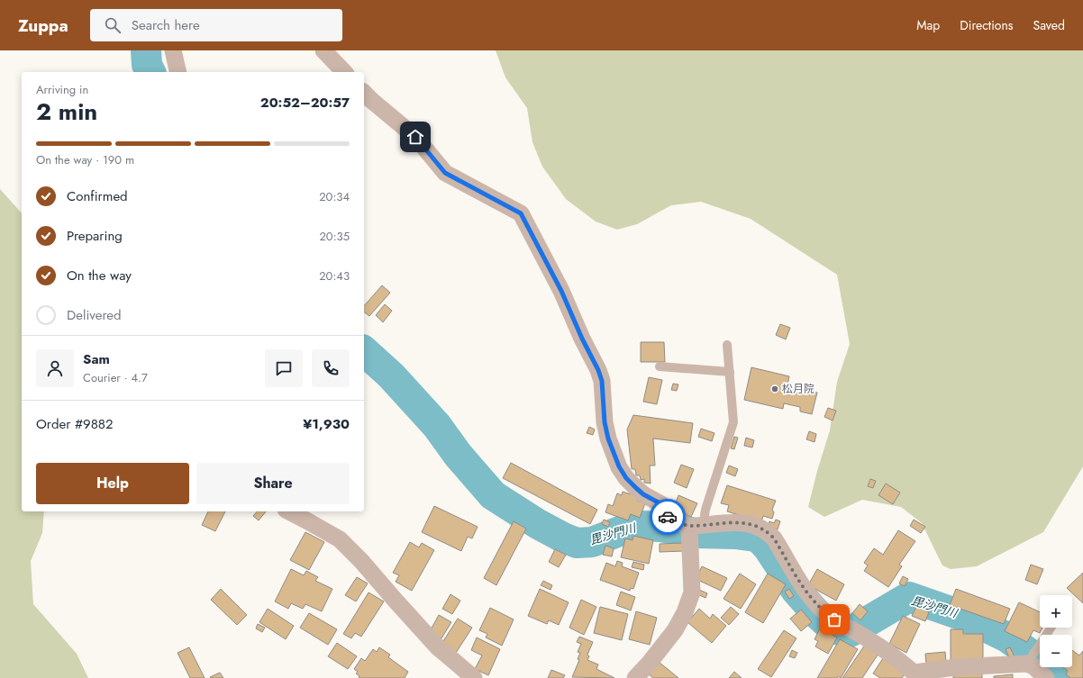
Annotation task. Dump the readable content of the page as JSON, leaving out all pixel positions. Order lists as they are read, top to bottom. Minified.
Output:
{"water":["毘沙門川"],"places":["松月院"],"page":{"header":"Zuppa","search":"Search here","nav":["Map","Directions","Saved"],"heading":["2 min","Arriving in","20:52–20:57"],"panel":["Sam","Courier · 4.7","Order #9882","¥1,930"],"bar":"On the way · 190 m","list":[["Confirmed","20:34"],["Preparing","20:35"],["On the way","20:43"],"Delivered"],"buttons":["Help","Share"],"map_buttons":["+","−"]}}
